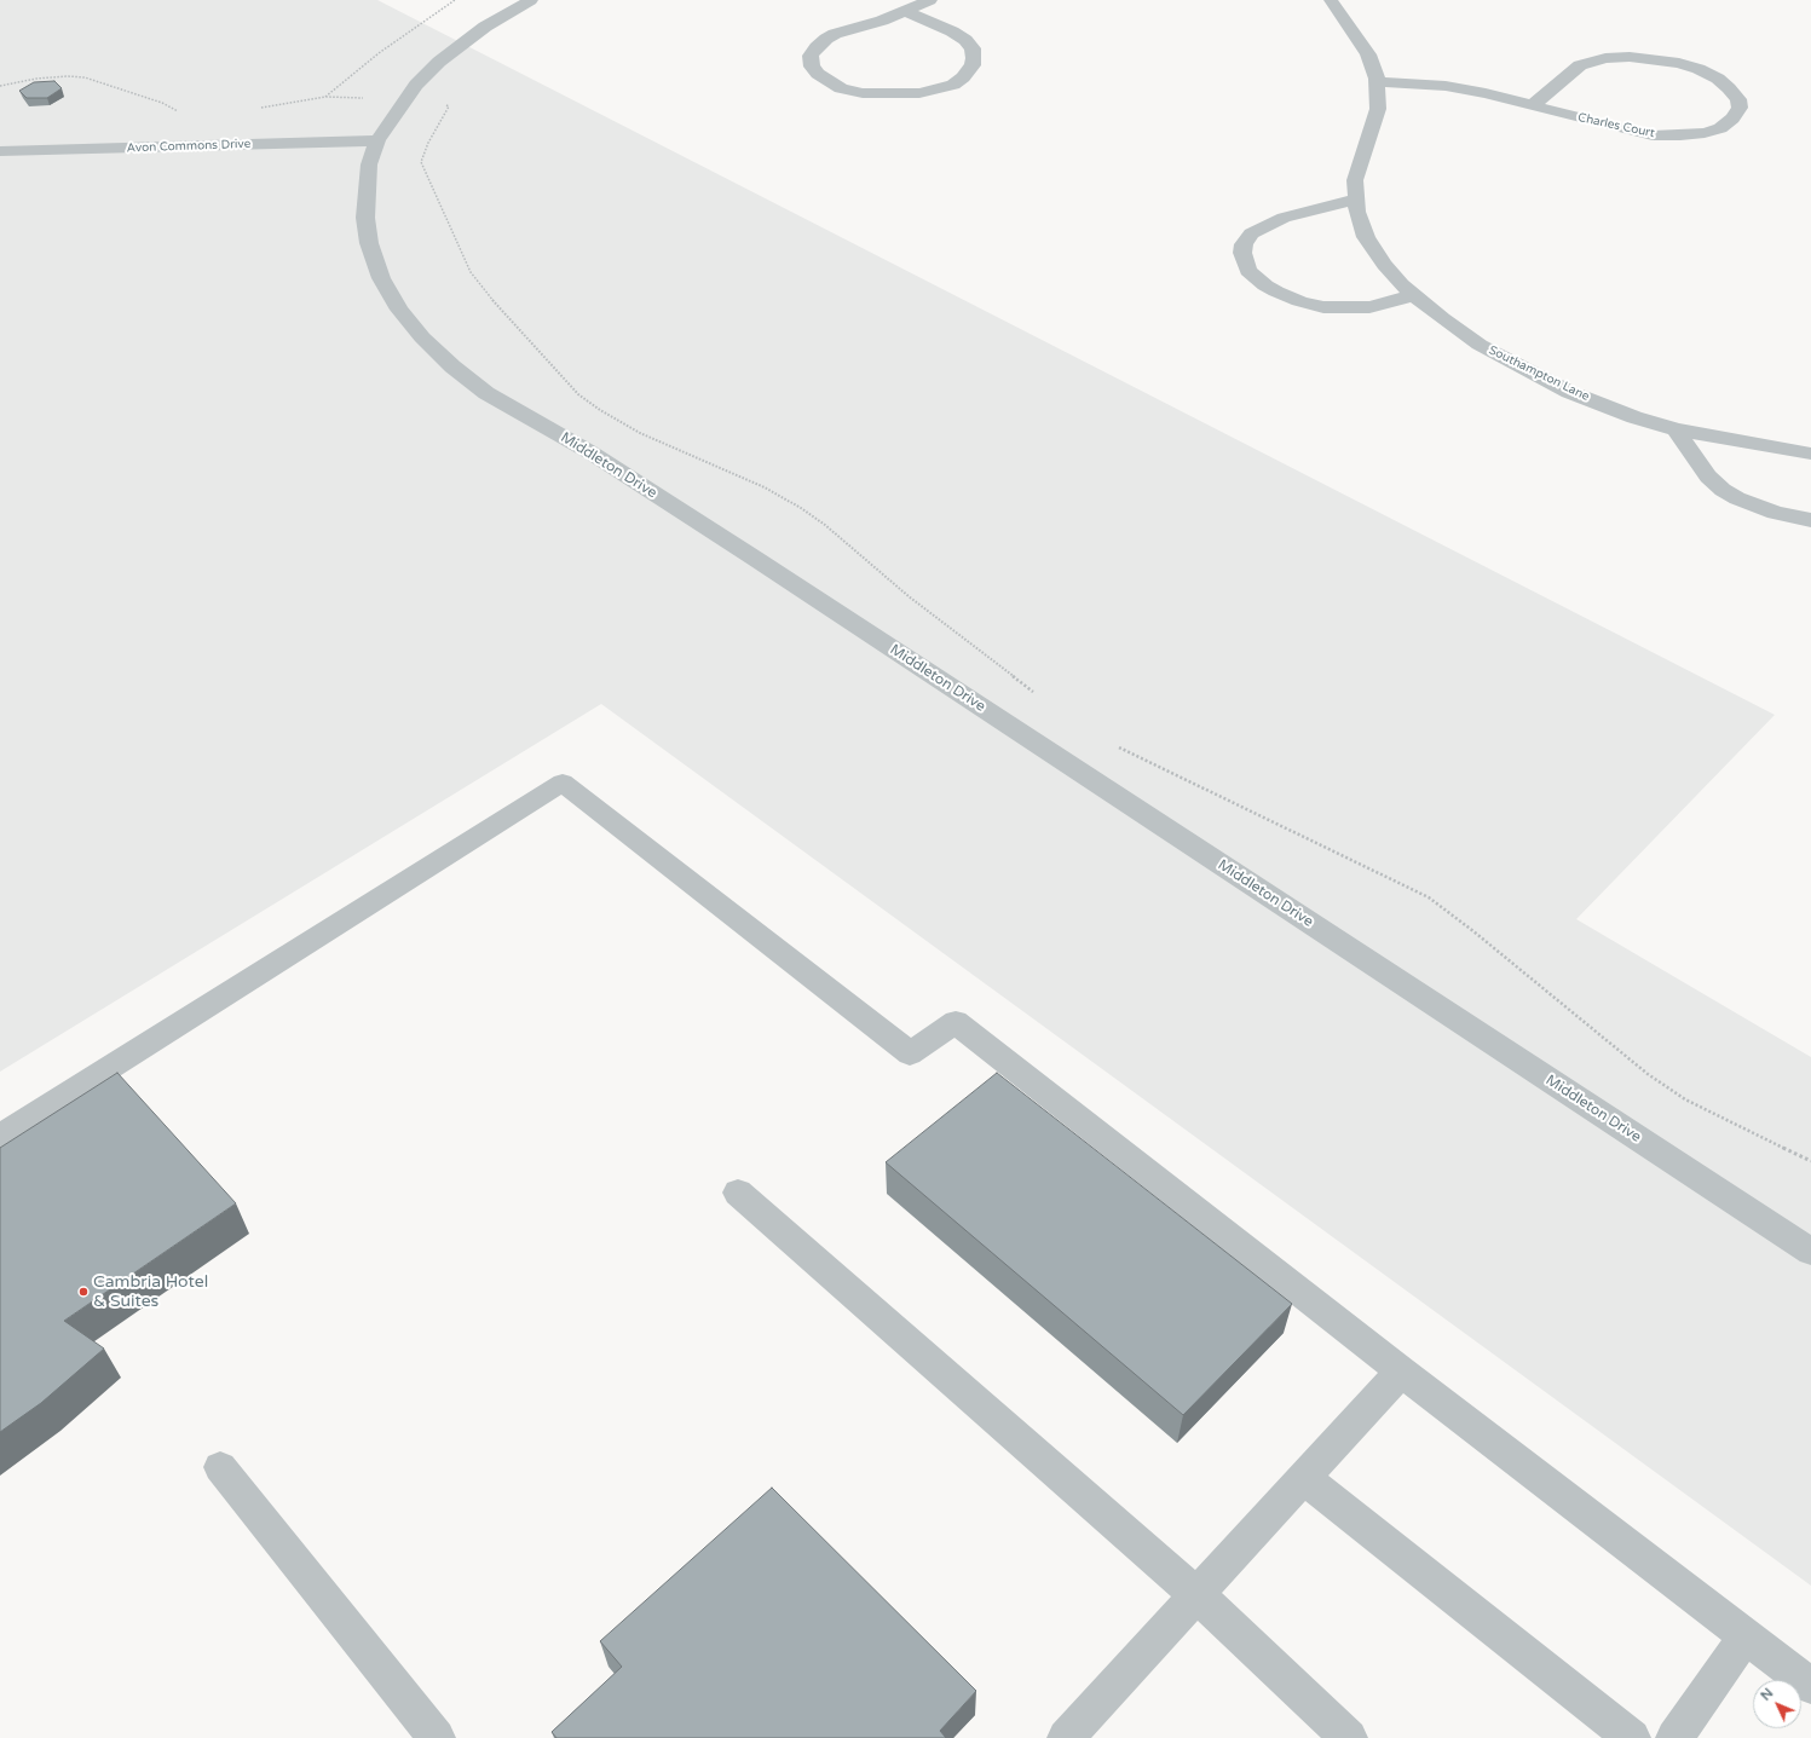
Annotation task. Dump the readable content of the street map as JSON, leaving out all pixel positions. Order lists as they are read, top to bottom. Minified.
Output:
{"streets":{"street":["Charles Court","Avon Commons Drive","Southampton Lane","Middleton Drive"]},"crossings":[["Charles Court","Southampton Lane"],["Avon Commons Drive","Middleton Drive"]],"places":["Cambria Hotel & Suites"],"north":"top left"}
